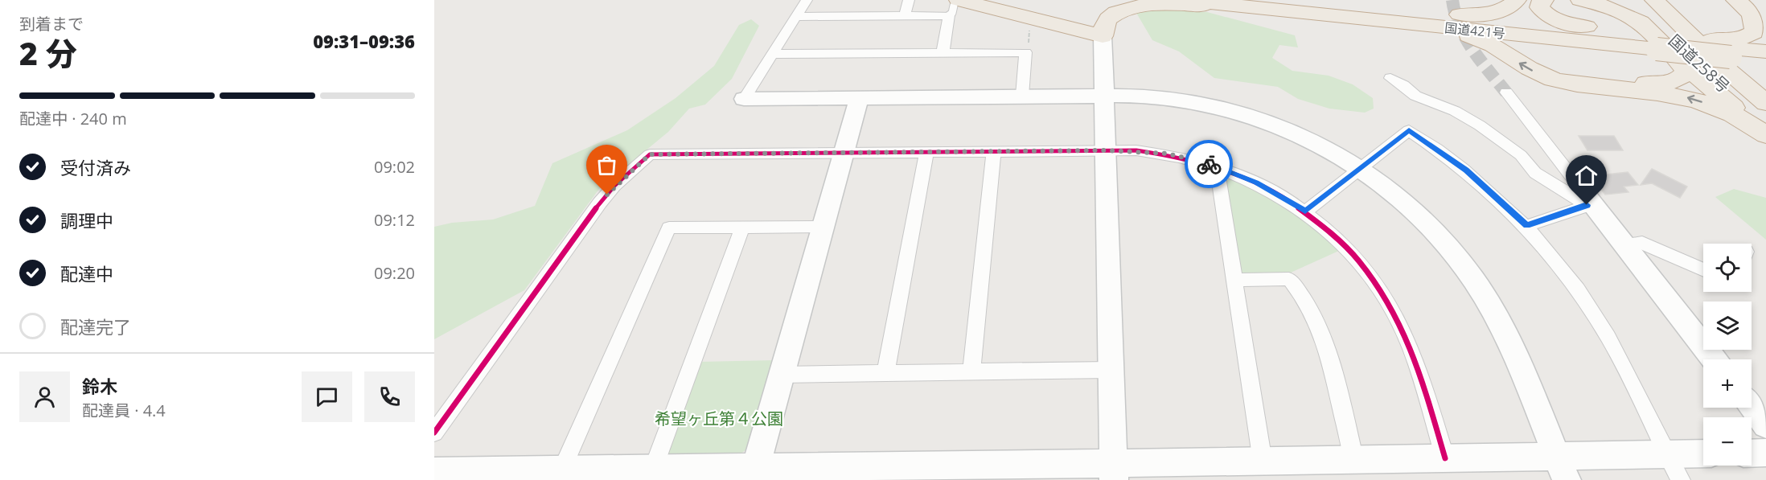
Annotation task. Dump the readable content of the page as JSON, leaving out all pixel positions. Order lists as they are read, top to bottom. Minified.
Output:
{"streets":{"highway":["国道421号","国道258号"]},"parks":["希望ヶ丘第４公園"],"page":{"heading":["2 分","到着まで","09:31–09:36"],"panel":["鈴木","配達員 · 4.4"],"bar":"配達中 · 240 m","list":[["受付済み","09:02"],["調理中","09:12"],["配達中","09:20"],"配達完了"],"map_buttons":["+","−"]}}
